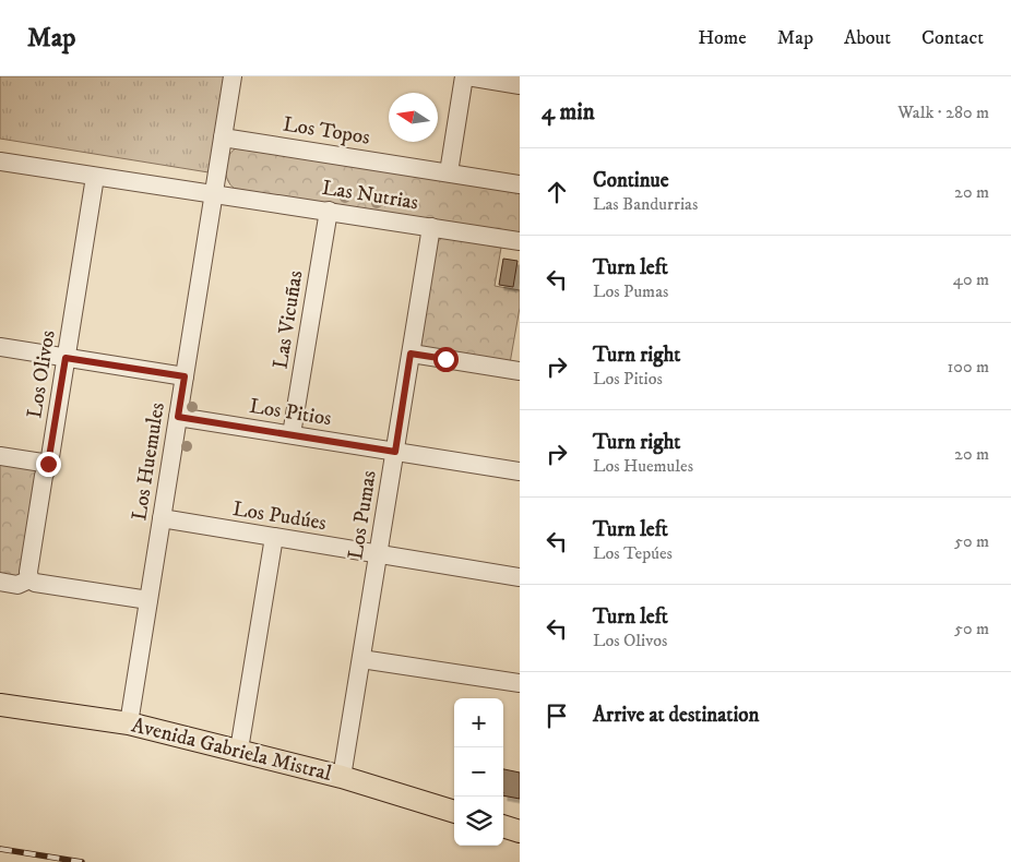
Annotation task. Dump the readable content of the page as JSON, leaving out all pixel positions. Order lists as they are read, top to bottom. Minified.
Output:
{"streets":{"main road":["Avenida Gabriela Mistral"],"street":["Los Topos","Las Nutrias","Las Vicuñas","Los Olivos","Los Pitios","Los Huemules","Los Pumas","Los Pudúes"]},"crossings":[["Los Topos","Los Huemules"],["Las Nutrias","Las Vicuñas"],["Las Nutrias","Los Olivos"],["Las Nutrias","Los Huemules"],["Las Nutrias","Los Pumas"],["Las Vicuñas","Los Pitios"],["Los Pitios","Los Huemules"],["Los Pitios","Los Pumas"],["Los Huemules","Los Pudúes"],["Los Huemules","Avenida Gabriela Mistral"],["Los Pumas","Los Pudúes"],["Los Pumas","Avenida Gabriela Mistral"]],"north":"left","page":{"header":"Map","nav":["Home","Map","About","Contact"],"heading":["4 min","Walk · 280 m"],"list":[["Continue","Las Bandurrias","20 m"],["Turn left","Los Pumas","40 m"],["Turn right","Los Pitios","100 m"],["Turn right","Los Huemules","20 m"],["Turn left","Los Tepúes","50 m"],["Turn left","Los Olivos","50 m"],"Arrive at destination"],"map_buttons":["+","−"]}}
